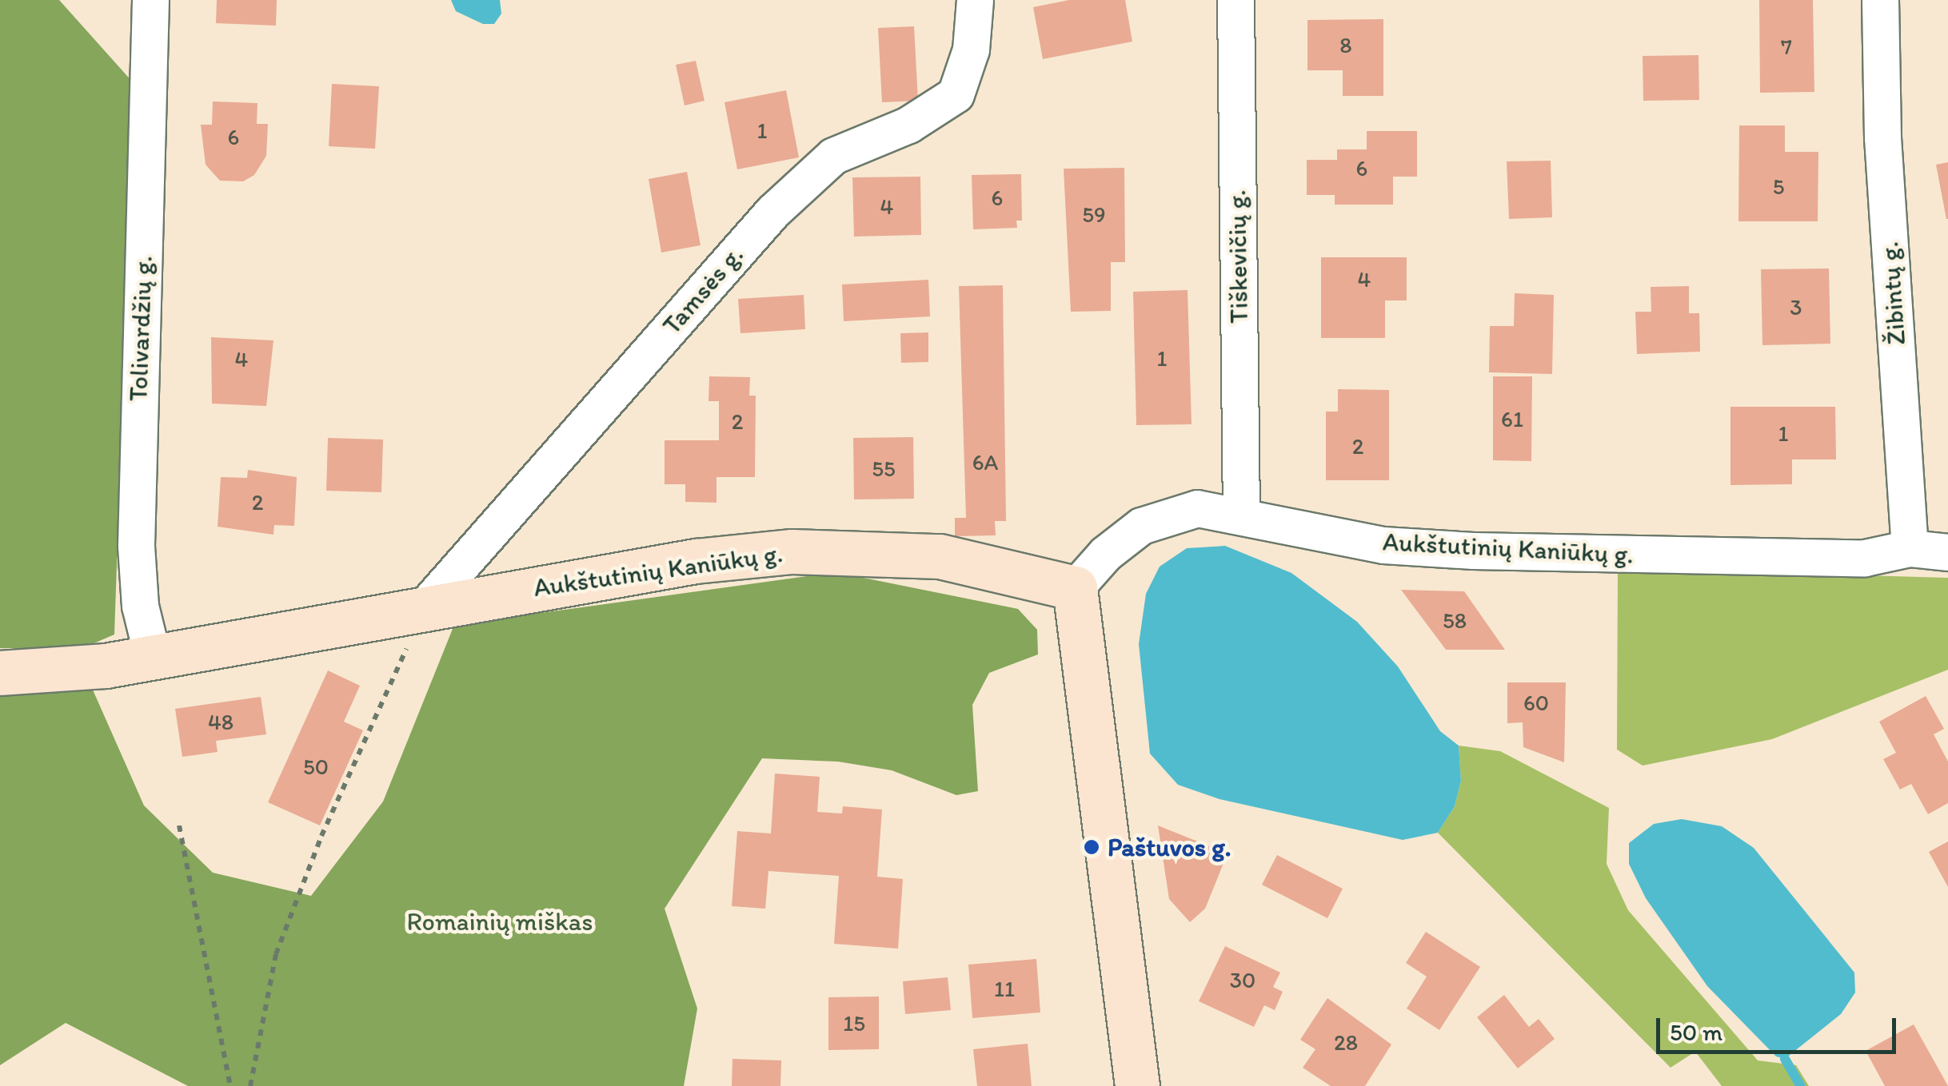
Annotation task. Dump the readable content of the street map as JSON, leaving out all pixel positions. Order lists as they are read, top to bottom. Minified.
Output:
{"streets":{"street":["Tiškevičių g.","Tamsės g.","Žibintų g.","Tolivardžių g.","Aukštutinių Kaniūkų g."]},"crossings":[["Tiškevičių g.","Aukštutinių Kaniūkų g."],["Tamsės g.","Aukštutinių Kaniūkų g."],["Žibintų g.","Aukštutinių Kaniūkų g."],["Tolivardžių g.","Aukštutinių Kaniūkų g."]],"parks":["Romainių miškas"],"places":["Paštuvos g."],"house_numbers":["8","7","1","6","6","5","6","4","59","4","3","1","4","61","2","1","2","6A","55","2","58","60","48","50","30","11","15","28"],"scale_bar":"50 m"}
